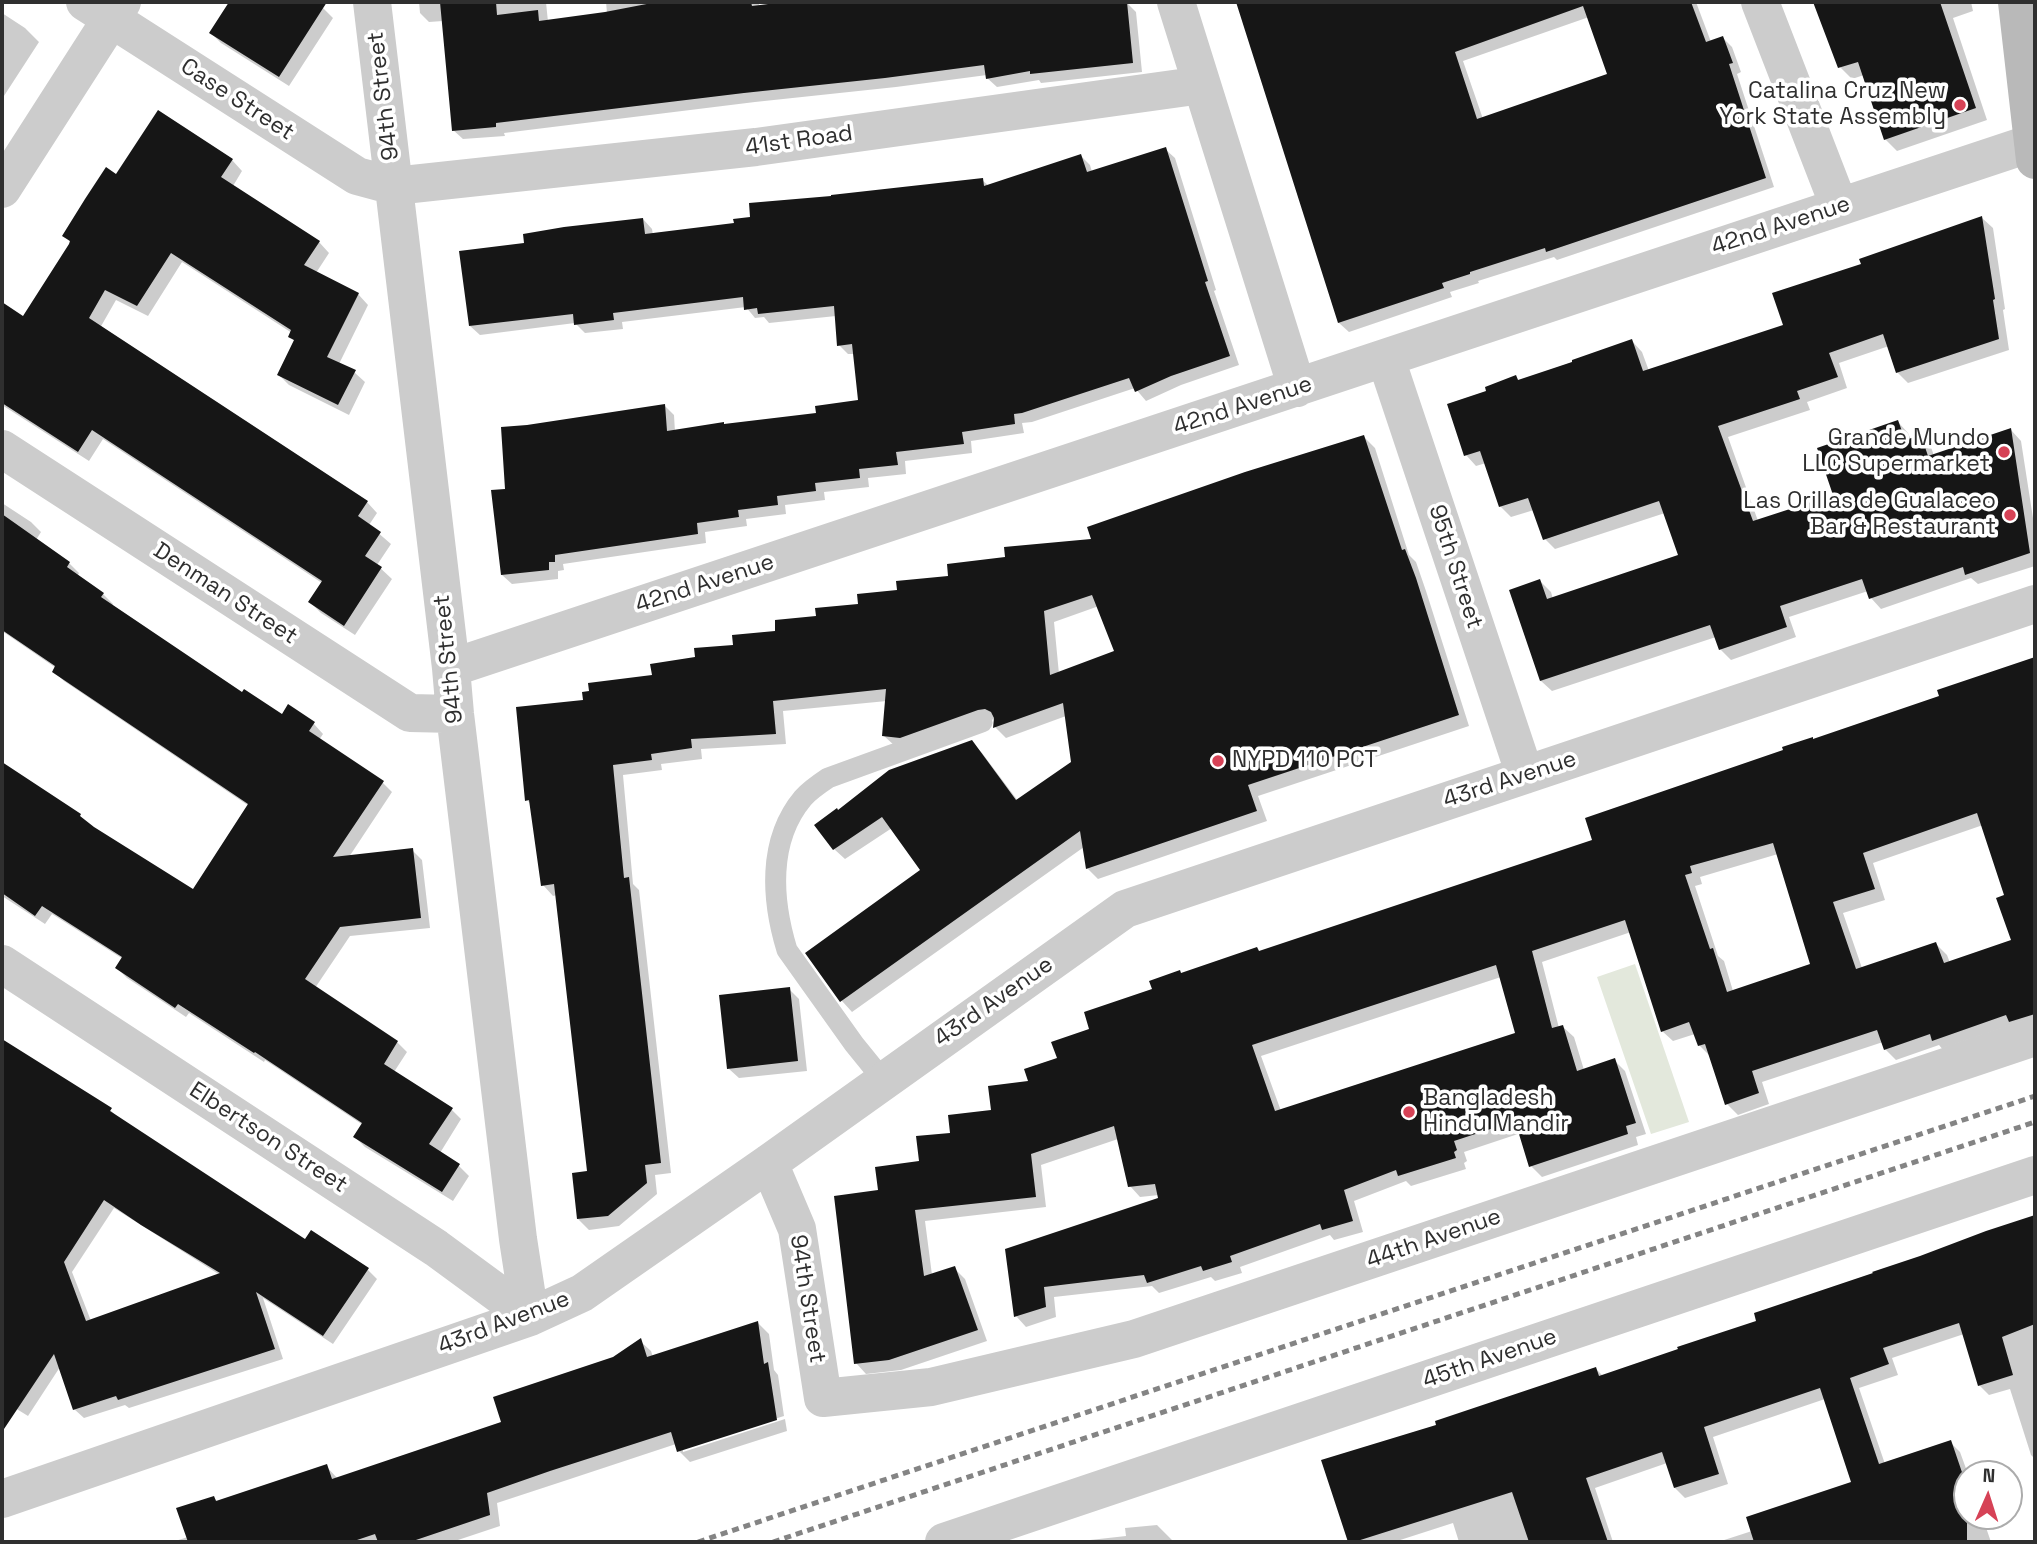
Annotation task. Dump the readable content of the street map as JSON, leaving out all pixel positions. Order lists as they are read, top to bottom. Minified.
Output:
{"streets":{"street":["94th Street","Case Street","41st Road","42nd Avenue","95th Street","Denman Street","43rd Avenue","Elbertson Street","44th Avenue","45th Avenue"]},"crossings":[["94th Street","Case Street"],["94th Street","41st Road"],["94th Street","42nd Avenue"],["94th Street","Denman Street"],["94th Street","43rd Avenue"],["94th Street","Elbertson Street"],["94th Street","44th Avenue"],["Case Street","41st Road"],["42nd Avenue","95th Street"],["95th Street","43rd Avenue"],["43rd Avenue","Elbertson Street"]],"places":["Catalina Cruz New York State Assembly","Grande Mundo LLC Supermarket","Las Orillas de Gualaceo Bar & Restaurant","NYPD 110 PCT","Bangladesh Hindu Mandir"],"north":"top"}
